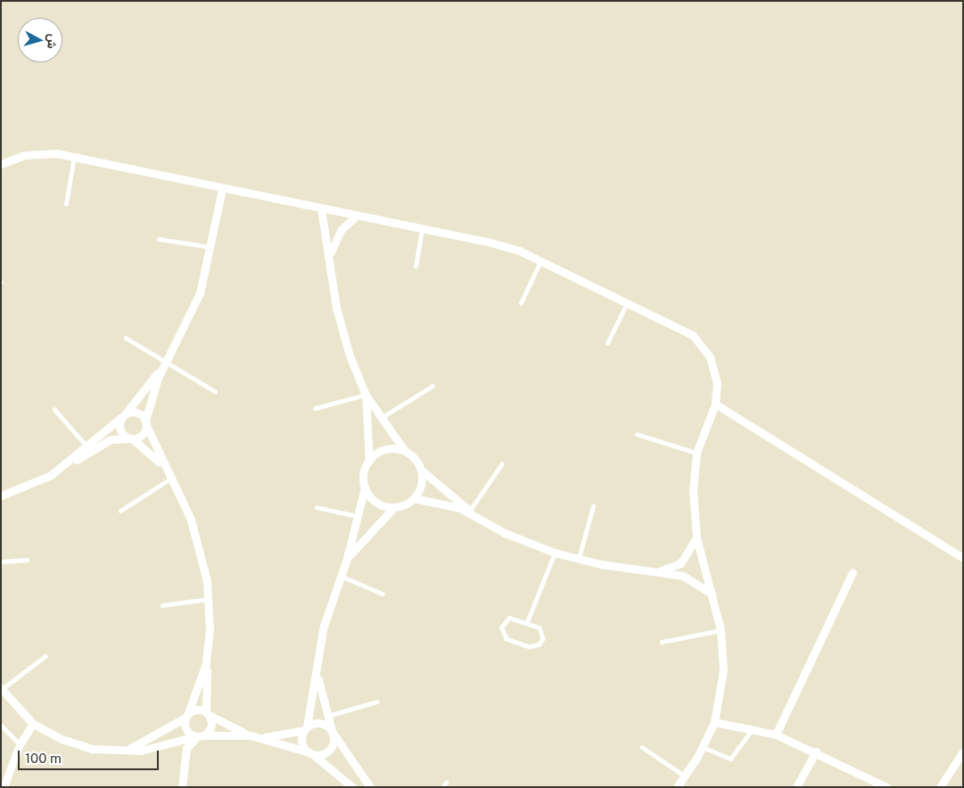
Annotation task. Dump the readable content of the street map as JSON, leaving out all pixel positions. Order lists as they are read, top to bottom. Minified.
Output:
{"scale_bar":"100 m","north":"right"}
